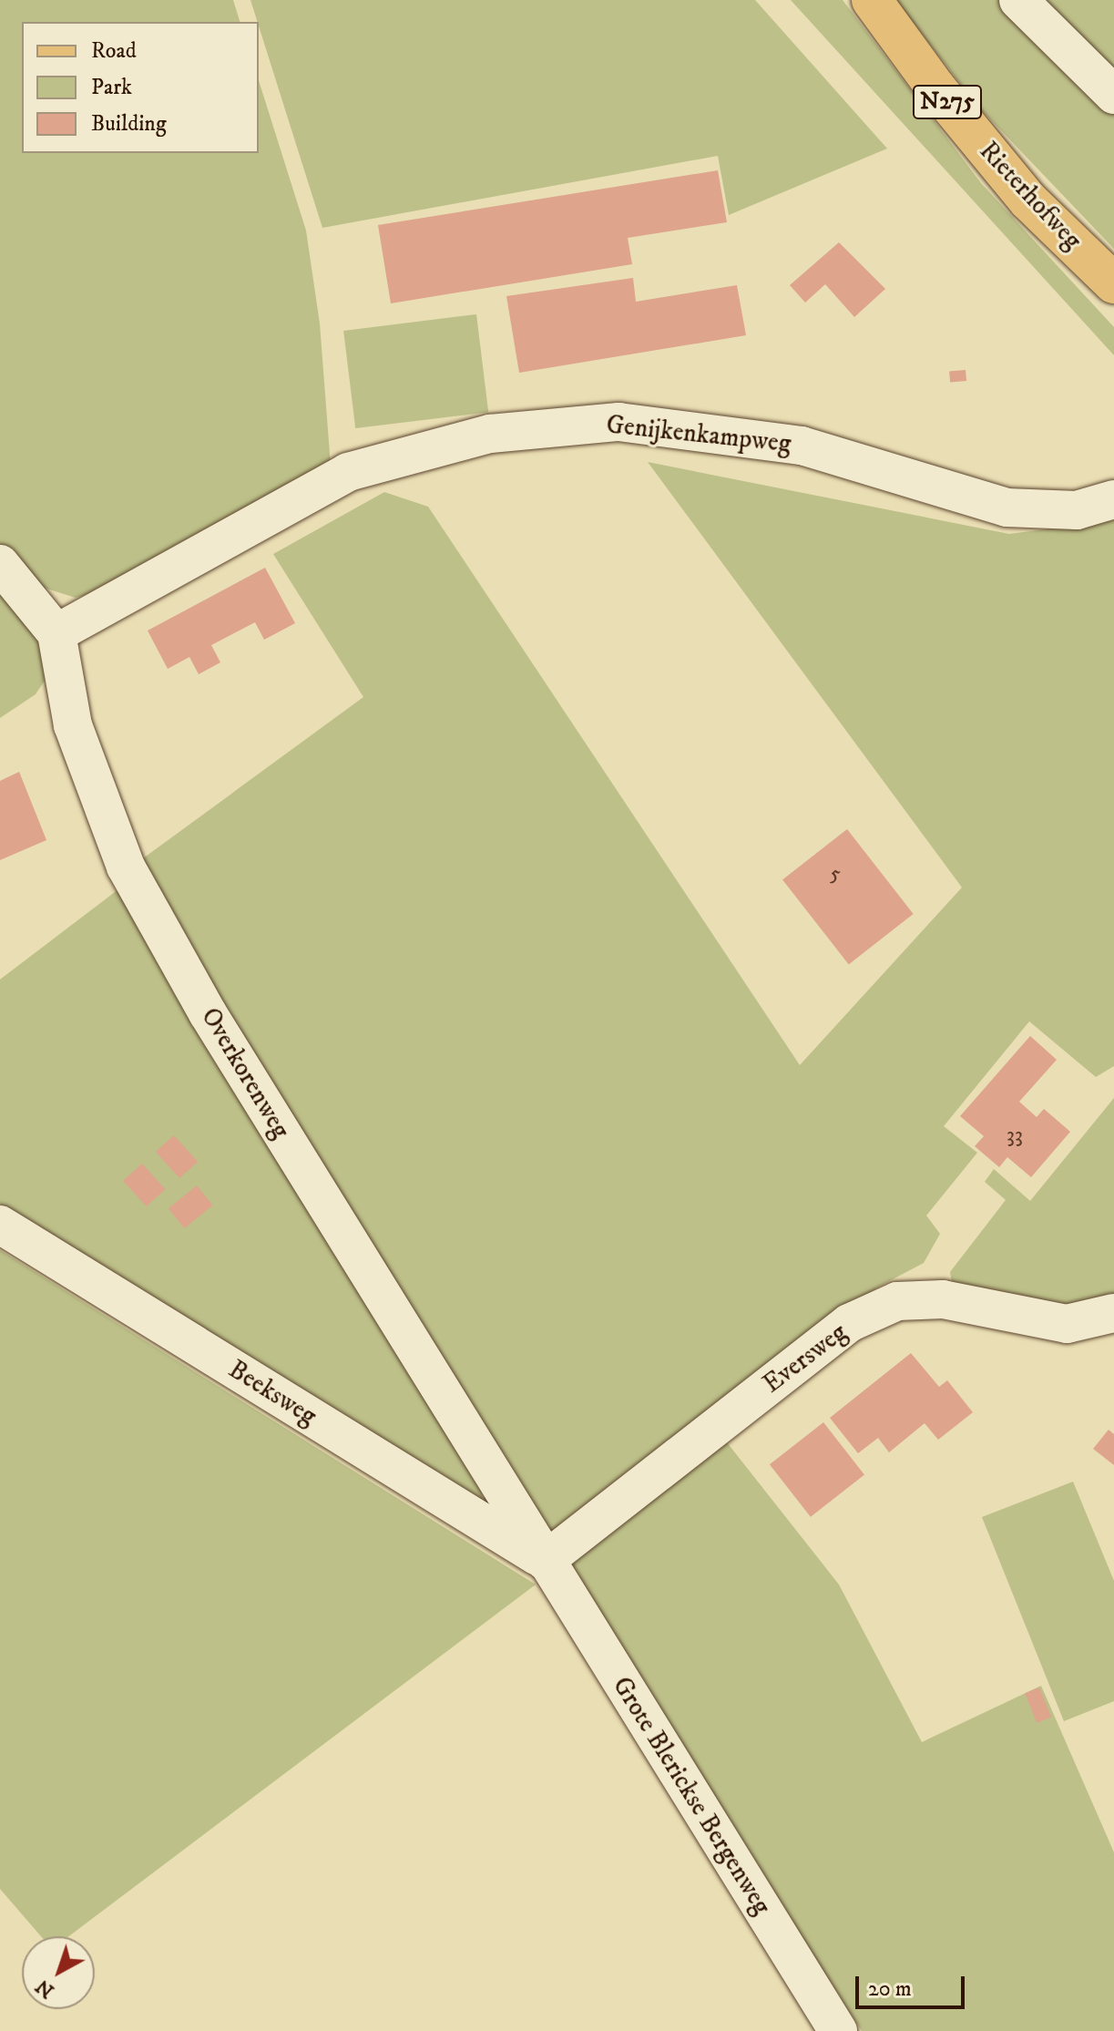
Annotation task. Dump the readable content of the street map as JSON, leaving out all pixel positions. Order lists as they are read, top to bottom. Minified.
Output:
{"streets":{"main road":["N275","Rieterhofweg"],"street":["Genijkenkampweg","Overkorenweg","Eversweg","Beeksweg","Grote Blerickse Bergenweg"]},"crossings":[["Genijkenkampweg","Overkorenweg"],["Overkorenweg","Eversweg"],["Overkorenweg","Beeksweg"],["Overkorenweg","Grote Blerickse Bergenweg"],["Eversweg","Beeksweg"],["Eversweg","Grote Blerickse Bergenweg"],["Beeksweg","Grote Blerickse Bergenweg"]],"house_numbers":["5","33"],"legend":["Road","Park","Building"],"scale_bar":"20 m","north":"bottom left"}
